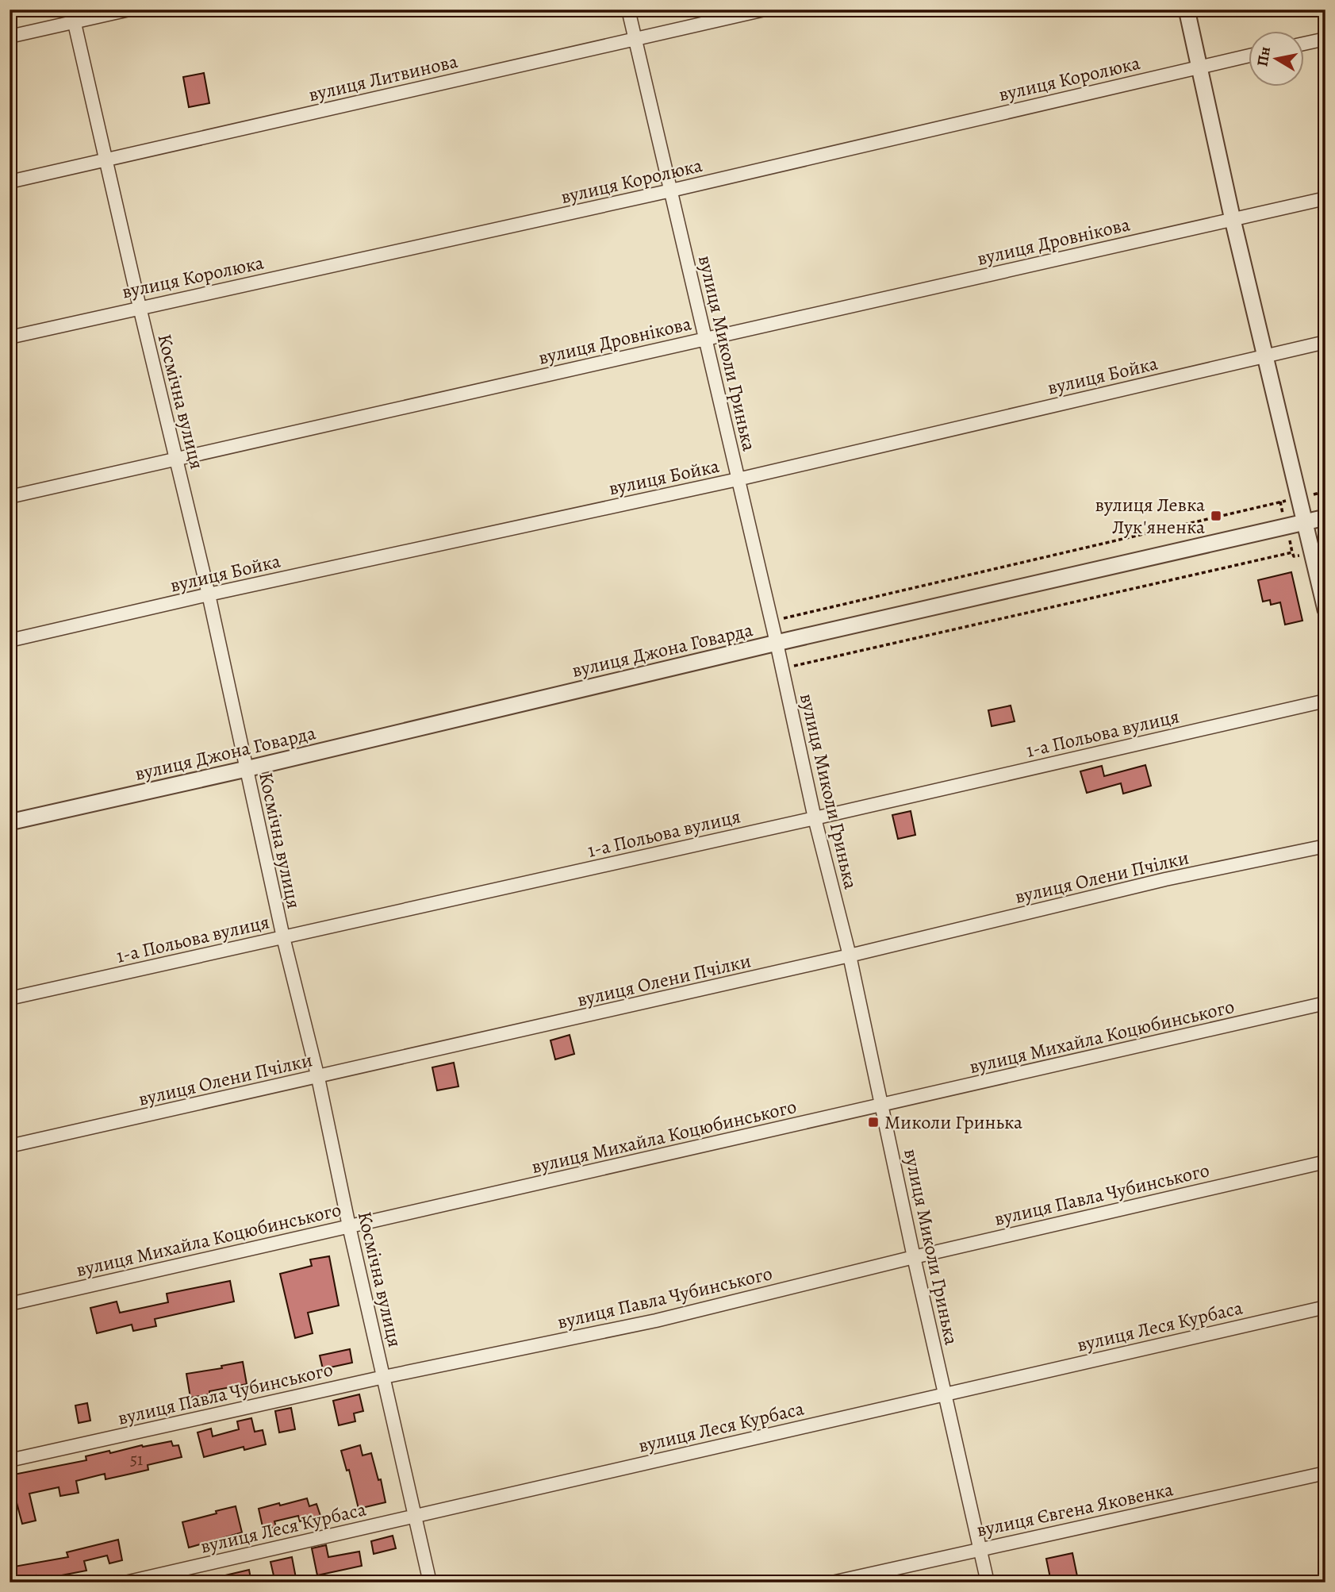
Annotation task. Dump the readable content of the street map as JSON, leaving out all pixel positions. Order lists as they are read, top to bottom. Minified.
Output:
{"streets":{"street":["вулиця Литвинова","вулиця Королюка","вулиця Дровнікова","вулиця Миколи Гринька","вулиця Бойка","Космічна вулиця","вулиця Джона Говарда","1-а Польова вулиця","вулиця Олени Пчілки","вулиця Михайла Коцюбинського","вулиця Павла Чубинського","вулиця Леся Курбаса","вулиця Євгена Яковенка"]},"crossings":[["вулиця Литвинова","вулиця Миколи Гринька"],["вулиця Литвинова","Космічна вулиця"],["вулиця Королюка","вулиця Миколи Гринька"],["вулиця Королюка","Космічна вулиця"],["вулиця Дровнікова","вулиця Миколи Гринька"],["вулиця Дровнікова","Космічна вулиця"],["вулиця Миколи Гринька","вулиця Бойка"],["вулиця Миколи Гринька","вулиця Джона Говарда"],["вулиця Миколи Гринька","1-а Польова вулиця"],["вулиця Миколи Гринька","вулиця Олени Пчілки"],["вулиця Миколи Гринька","вулиця Михайла Коцюбинського"],["вулиця Миколи Гринька","вулиця Павла Чубинського"],["вулиця Миколи Гринька","вулиця Леся Курбаса"],["вулиця Миколи Гринька","вулиця Євгена Яковенка"],["вулиця Бойка","Космічна вулиця"],["Космічна вулиця","вулиця Джона Говарда"],["Космічна вулиця","1-а Польова вулиця"],["Космічна вулиця","вулиця Олени Пчілки"],["Космічна вулиця","вулиця Михайла Коцюбинського"],["Космічна вулиця","вулиця Павла Чубинського"],["Космічна вулиця","вулиця Леся Курбаса"]],"places":{"transit":["вулиця Левка Лук'яненка","Миколи Гринька"]},"house_numbers":["51"],"north":"left"}
